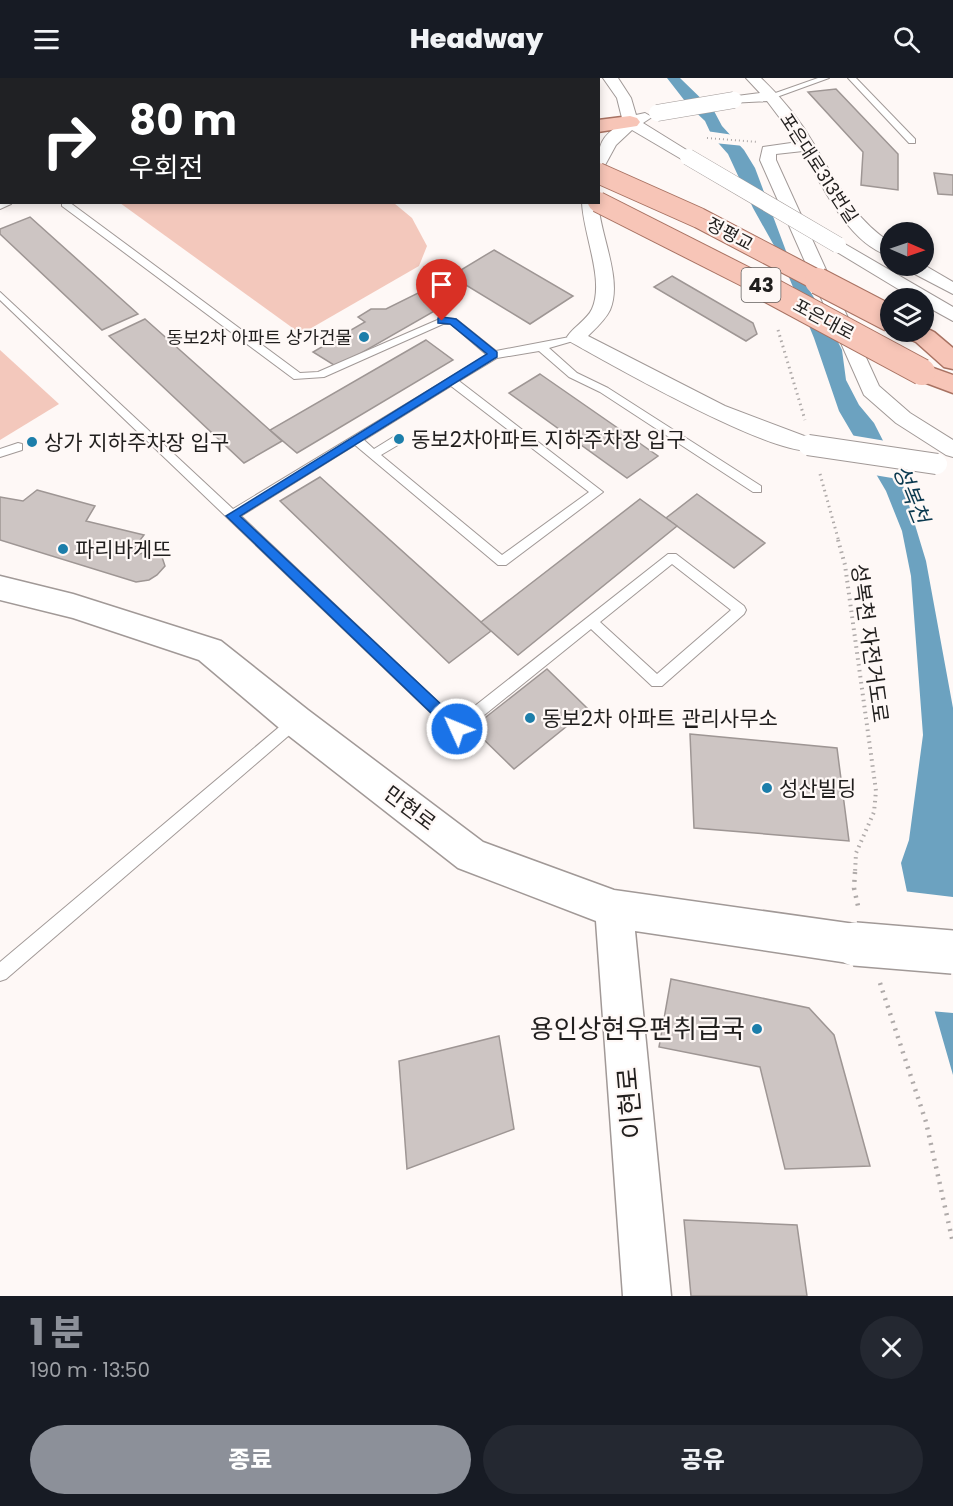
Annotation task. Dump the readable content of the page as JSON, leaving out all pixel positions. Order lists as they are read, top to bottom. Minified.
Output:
{"streets":{"main road":["정평교","43","포은대로"],"street":["포은대로313번길","만현로","이현로"],"path":["성복천 자전거도로"]},"crossings":[["성복천 자전거도로","만현로"],["만현로","이현로"]],"water":["성복천"],"places":["동보2차 아파트 상가건물","동보2차아파트 지하주차장 입구","상가 지하주차장 입구","파리바게뜨","동보2차 아파트 관리사무소","성산빌딩","용인상현우편취급국"],"north":"right","page":{"header":"Headway","turn":["80 m","우회전"],"heading":["1 분","190 m · 13:50"],"buttons":["종료","공유"]}}
